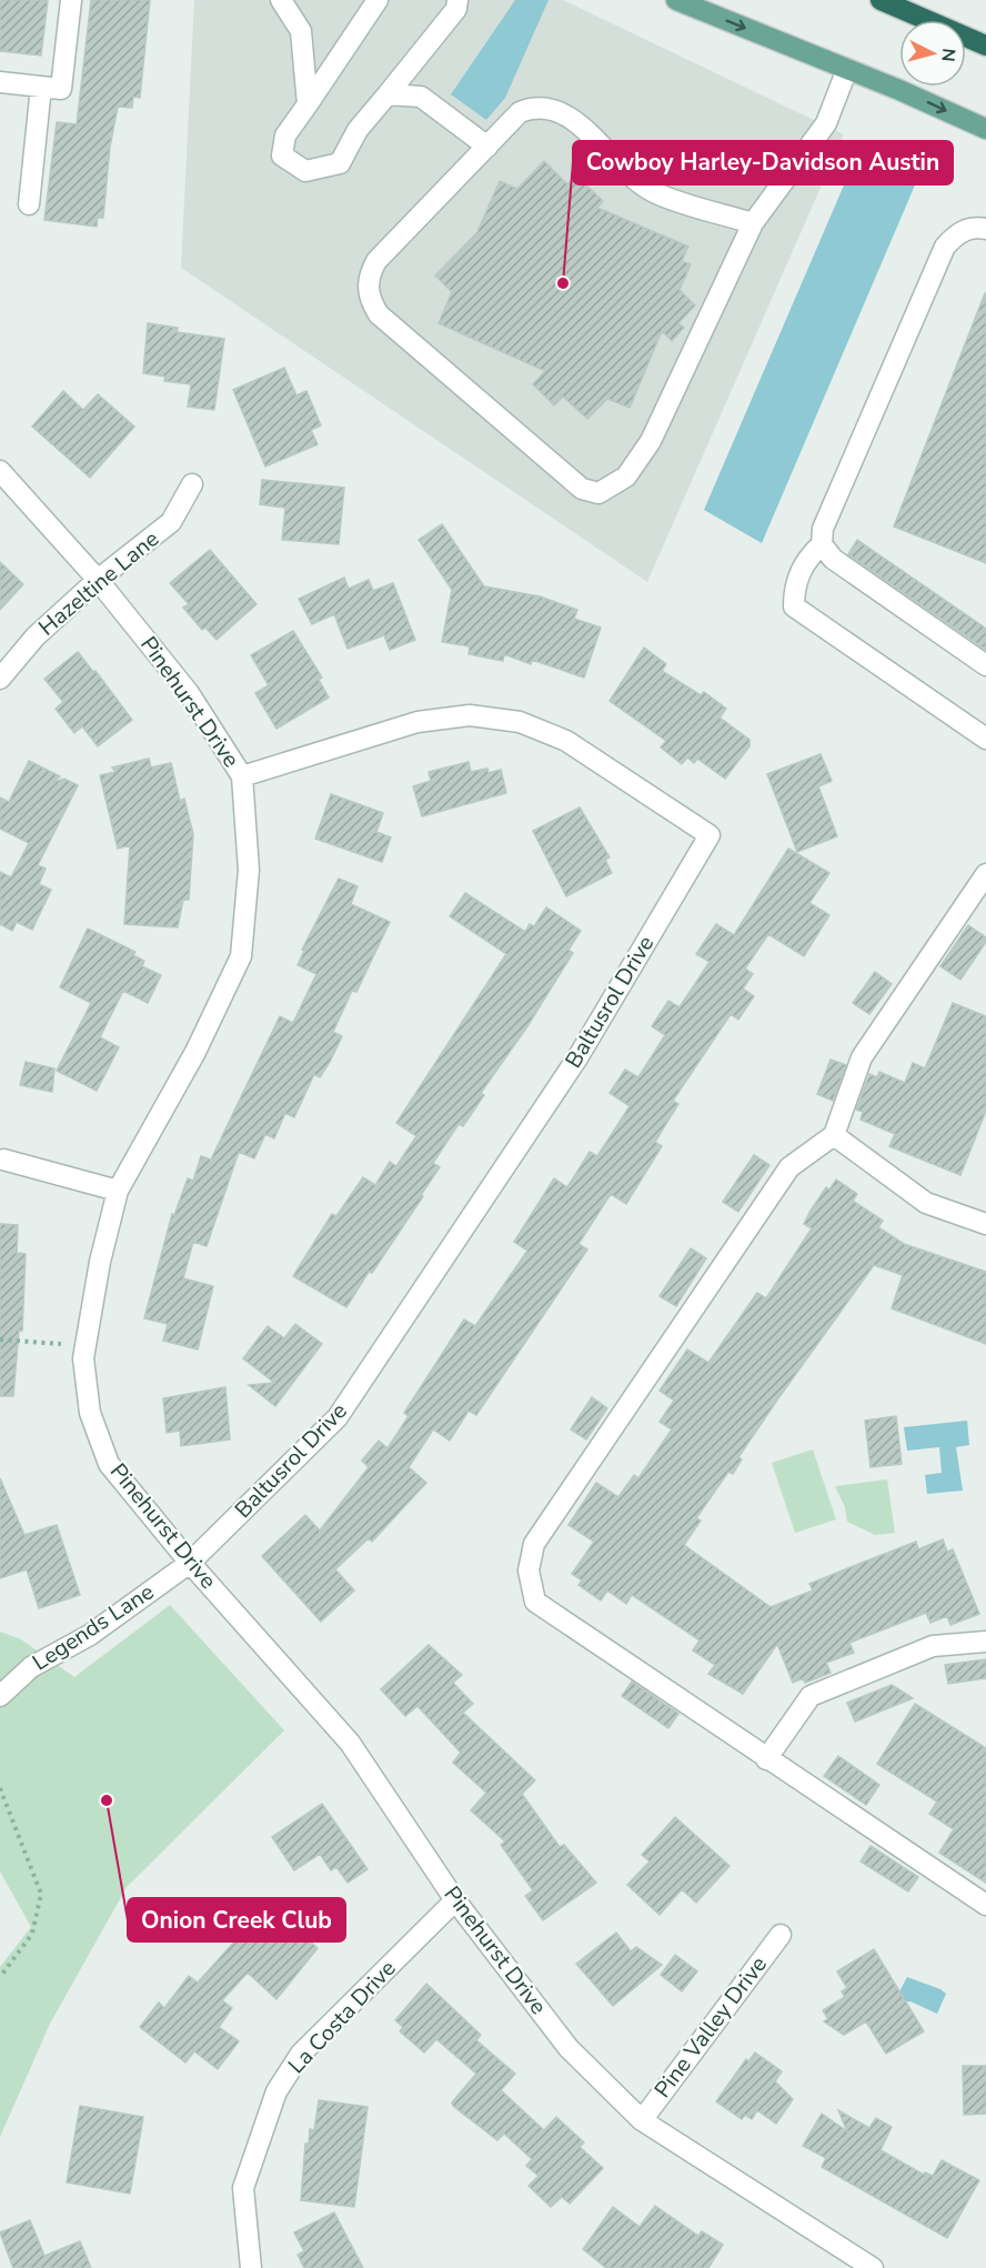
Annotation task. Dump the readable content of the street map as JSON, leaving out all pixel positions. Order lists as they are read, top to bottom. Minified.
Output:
{"streets":{"street":["Hazeltine Lane","Pinehurst Drive","Baltusrol Drive","Legends Lane","La Costa Drive","Pine Valley Drive"]},"crossings":[["Hazeltine Lane","Pinehurst Drive"],["Pinehurst Drive","Baltusrol Drive"],["Pinehurst Drive","Legends Lane"],["Pinehurst Drive","La Costa Drive"],["Pinehurst Drive","Pine Valley Drive"],["Baltusrol Drive","Legends Lane"]],"places":["Cowboy Harley-Davidson Austin","Onion Creek Club"],"north":"right"}
